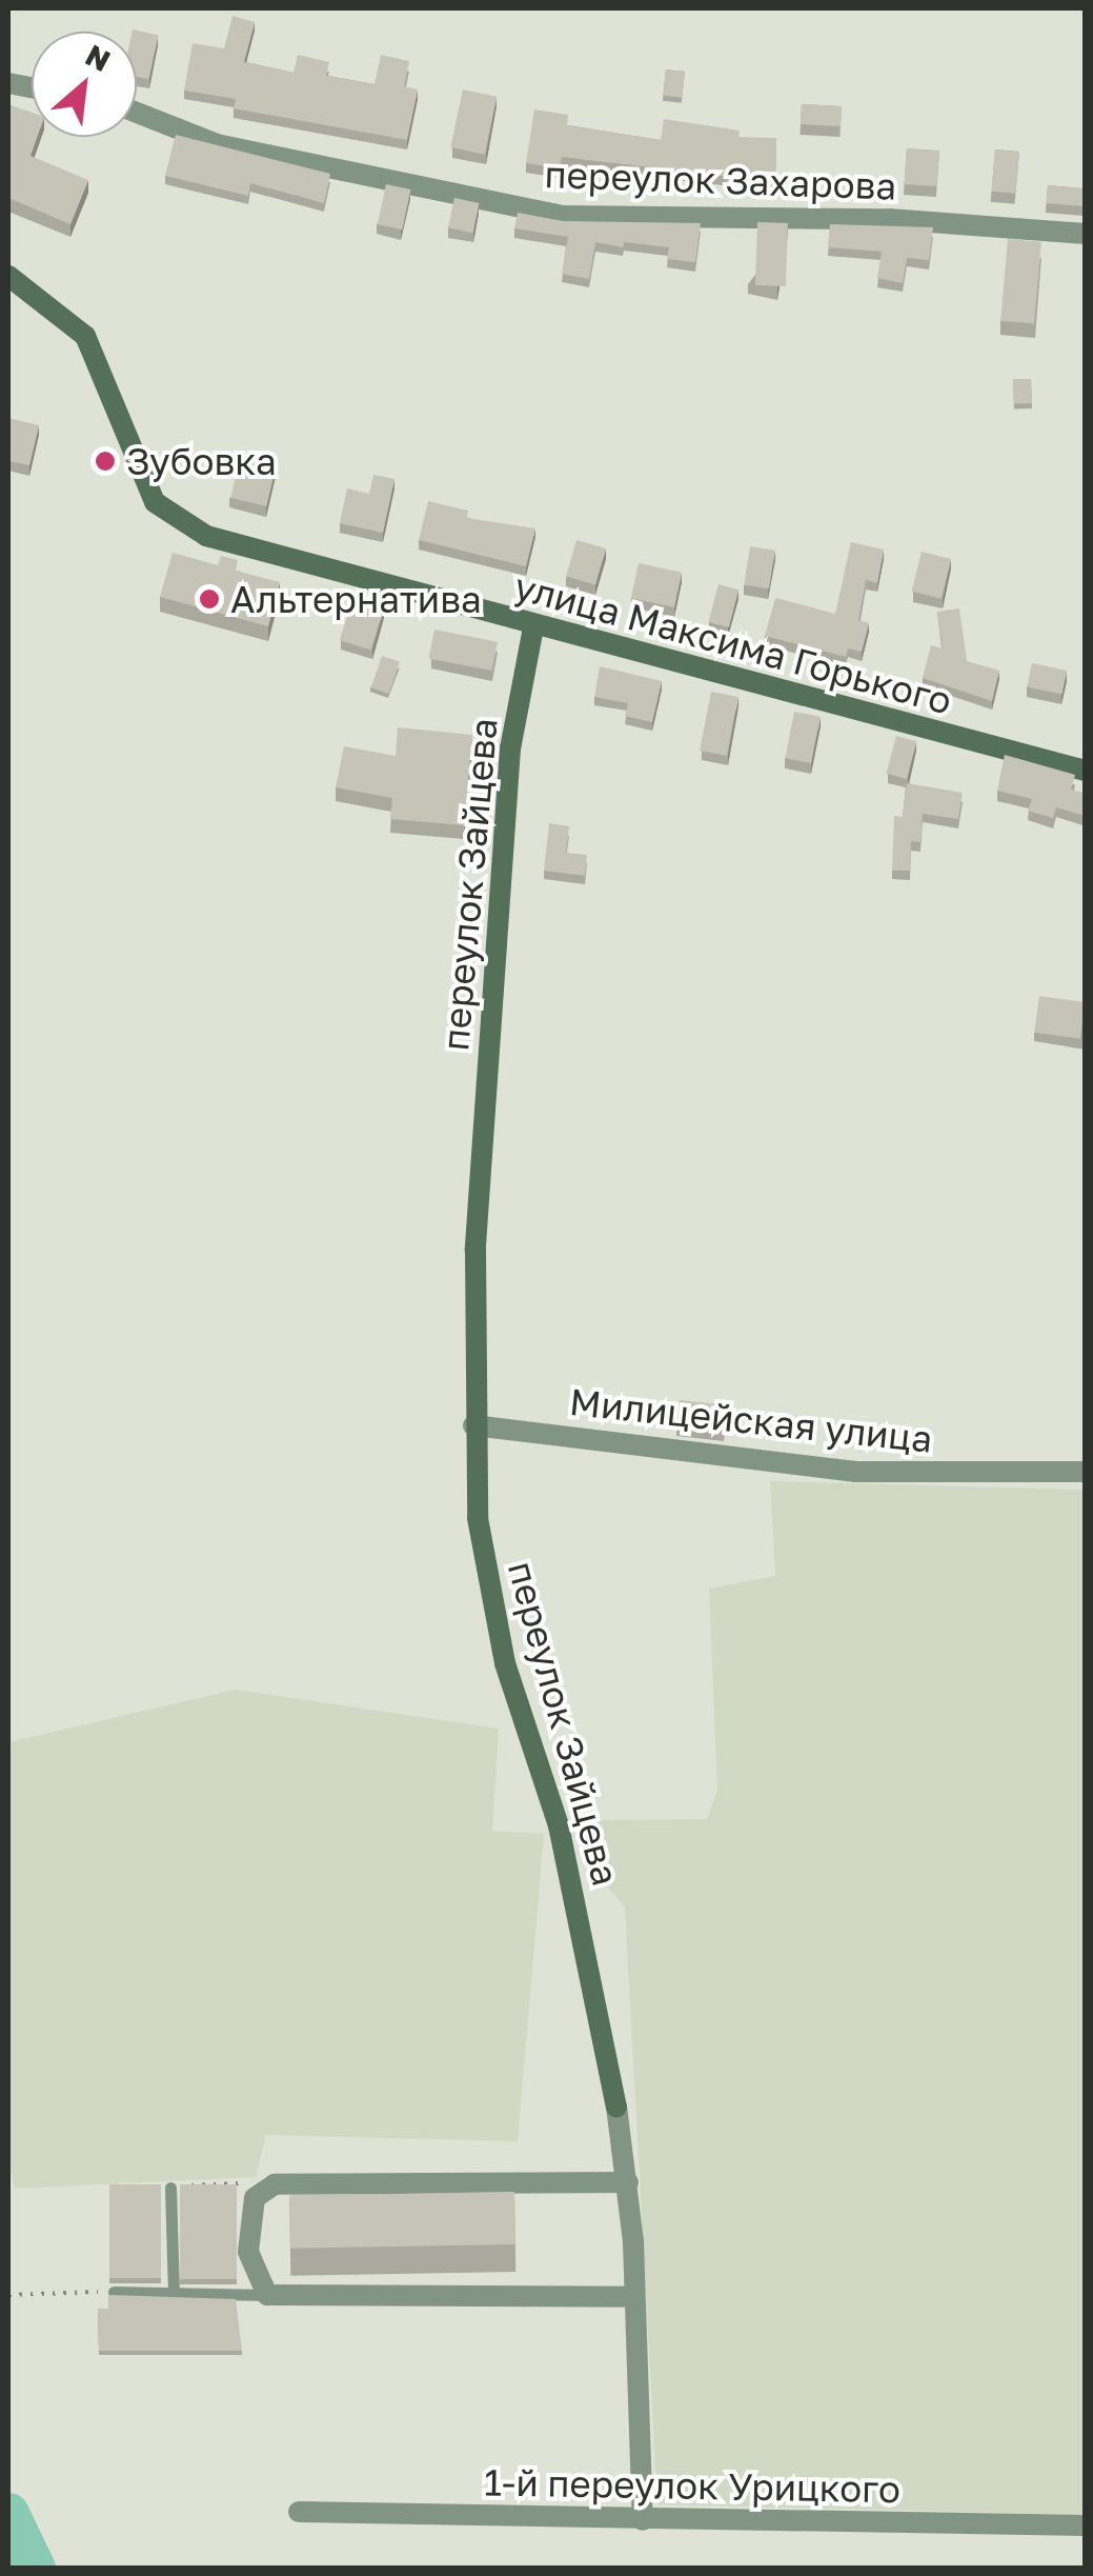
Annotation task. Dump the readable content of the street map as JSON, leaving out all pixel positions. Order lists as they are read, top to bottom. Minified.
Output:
{"streets":{"street":["переулок Захарова","улица Максима Горького","переулок Зайцева","Милицейская улица","1-й переулок Урицкого"]},"crossings":[["улица Максима Горького","переулок Зайцева"],["переулок Зайцева","Милицейская улица"],["переулок Зайцева","1-й переулок Урицкого"]],"places":["Зубовка","Альтернатива"],"north":"top right"}
